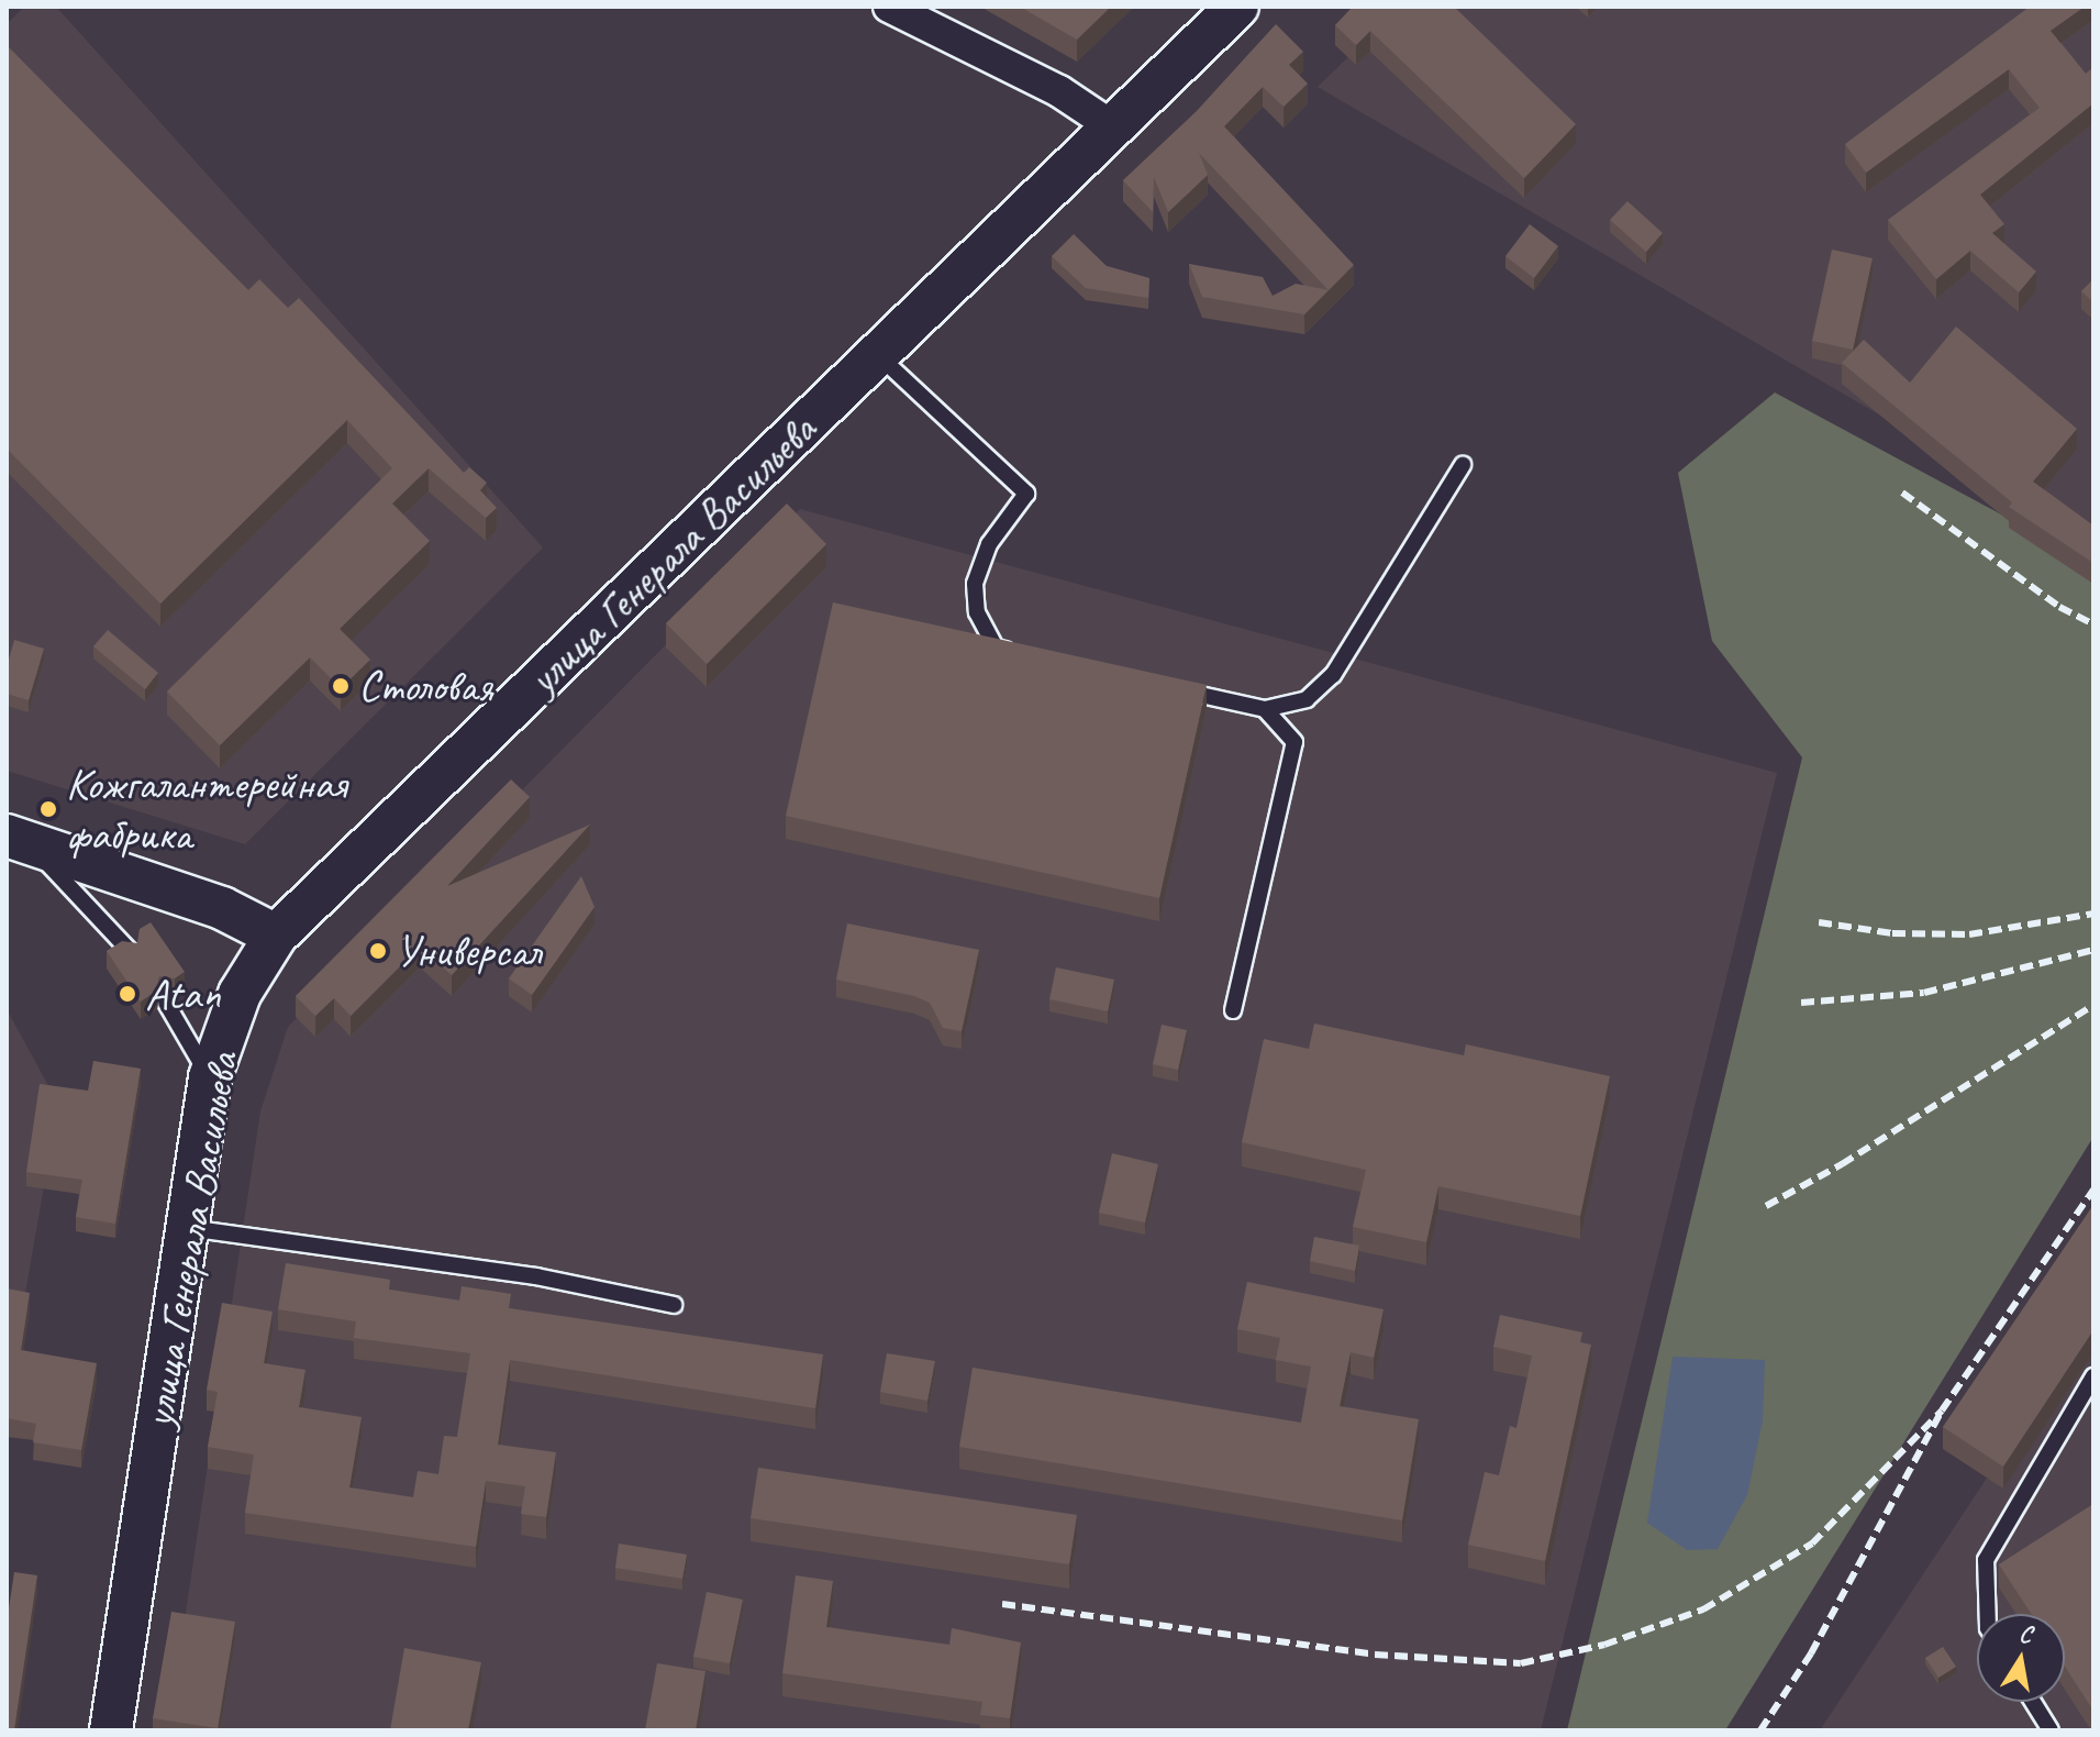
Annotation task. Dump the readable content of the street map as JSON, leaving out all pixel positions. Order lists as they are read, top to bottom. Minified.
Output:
{"streets":{"main road":["улица Генерала Васильева"]},"places":["Столовая","Кожгалантерейная фабрика","Универсал","Atan"],"north":"top"}
